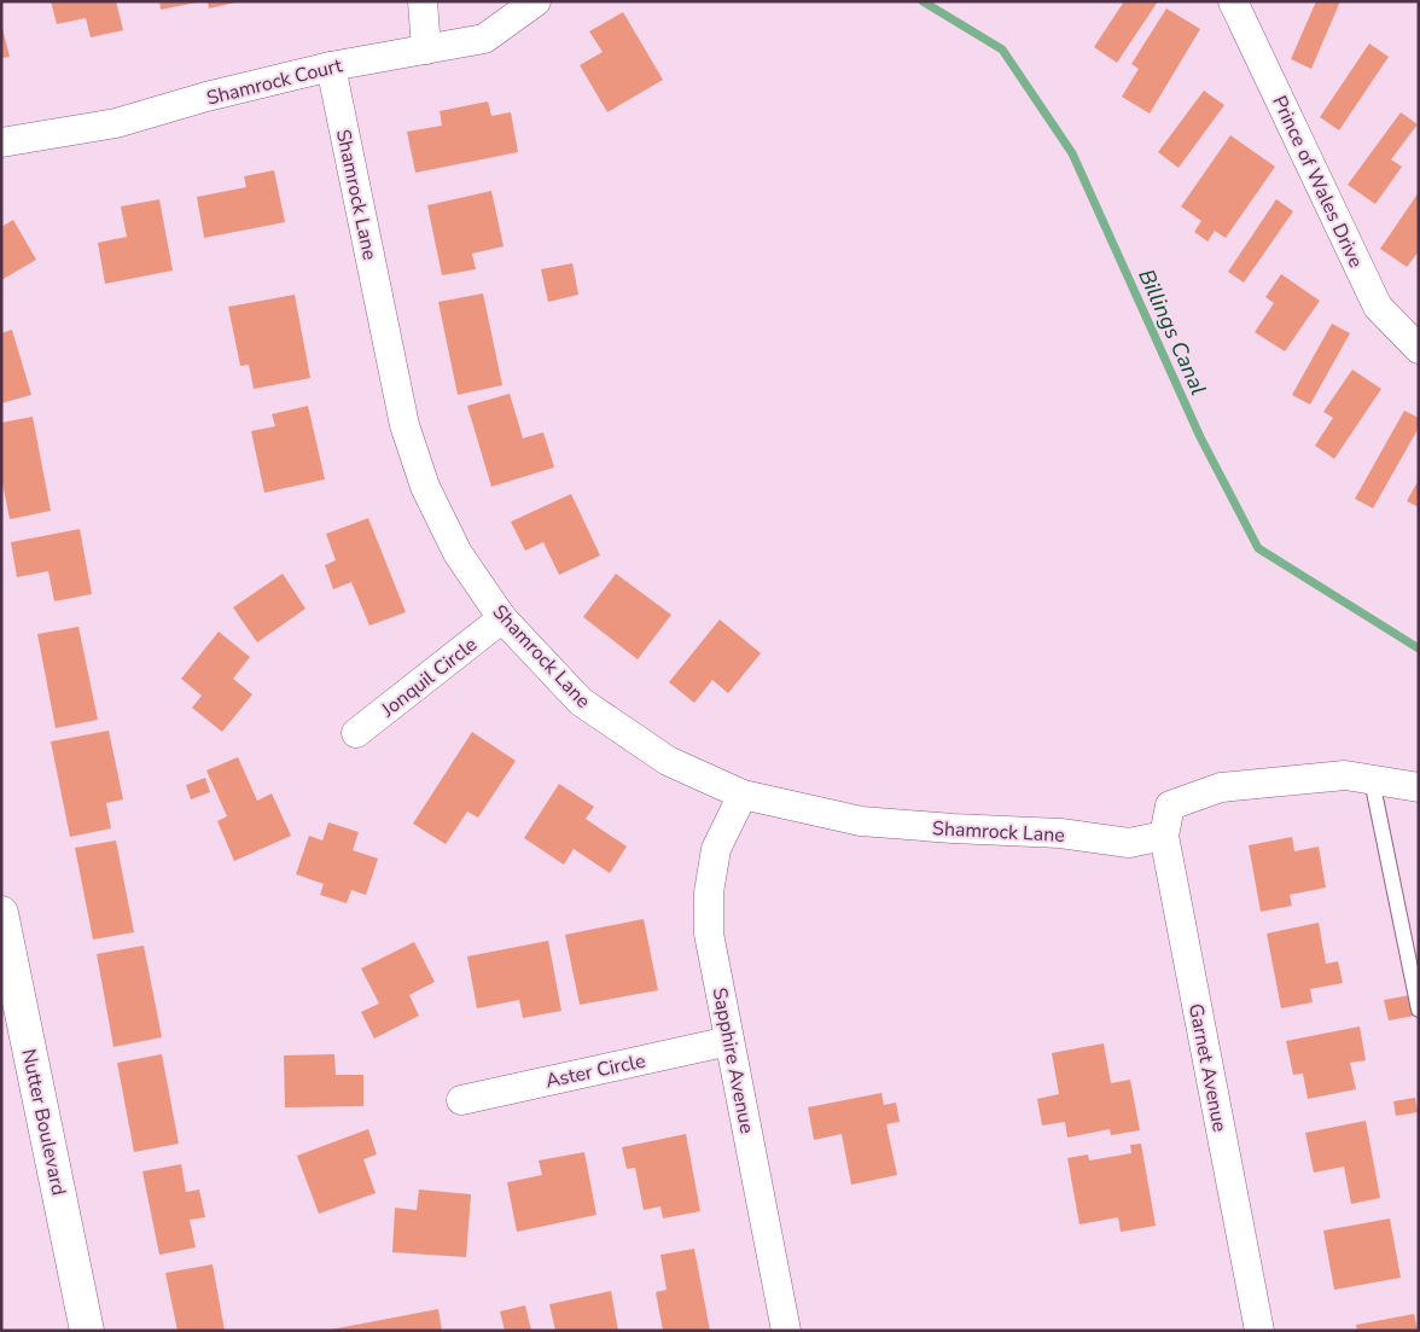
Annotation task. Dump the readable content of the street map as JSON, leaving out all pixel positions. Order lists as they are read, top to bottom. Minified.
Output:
{"streets":{"street":["Shamrock Court","Prince of Wales Drive","Shamrock Lane","Jonquil Circle","Sapphire Avenue","Garnet Avenue","Aster Circle","Nutter Boulevard"]},"crossings":[["Shamrock Court","Shamrock Lane"],["Shamrock Lane","Jonquil Circle"],["Shamrock Lane","Sapphire Avenue"],["Shamrock Lane","Garnet Avenue"],["Sapphire Avenue","Aster Circle"]],"water":["Billings Canal"]}
